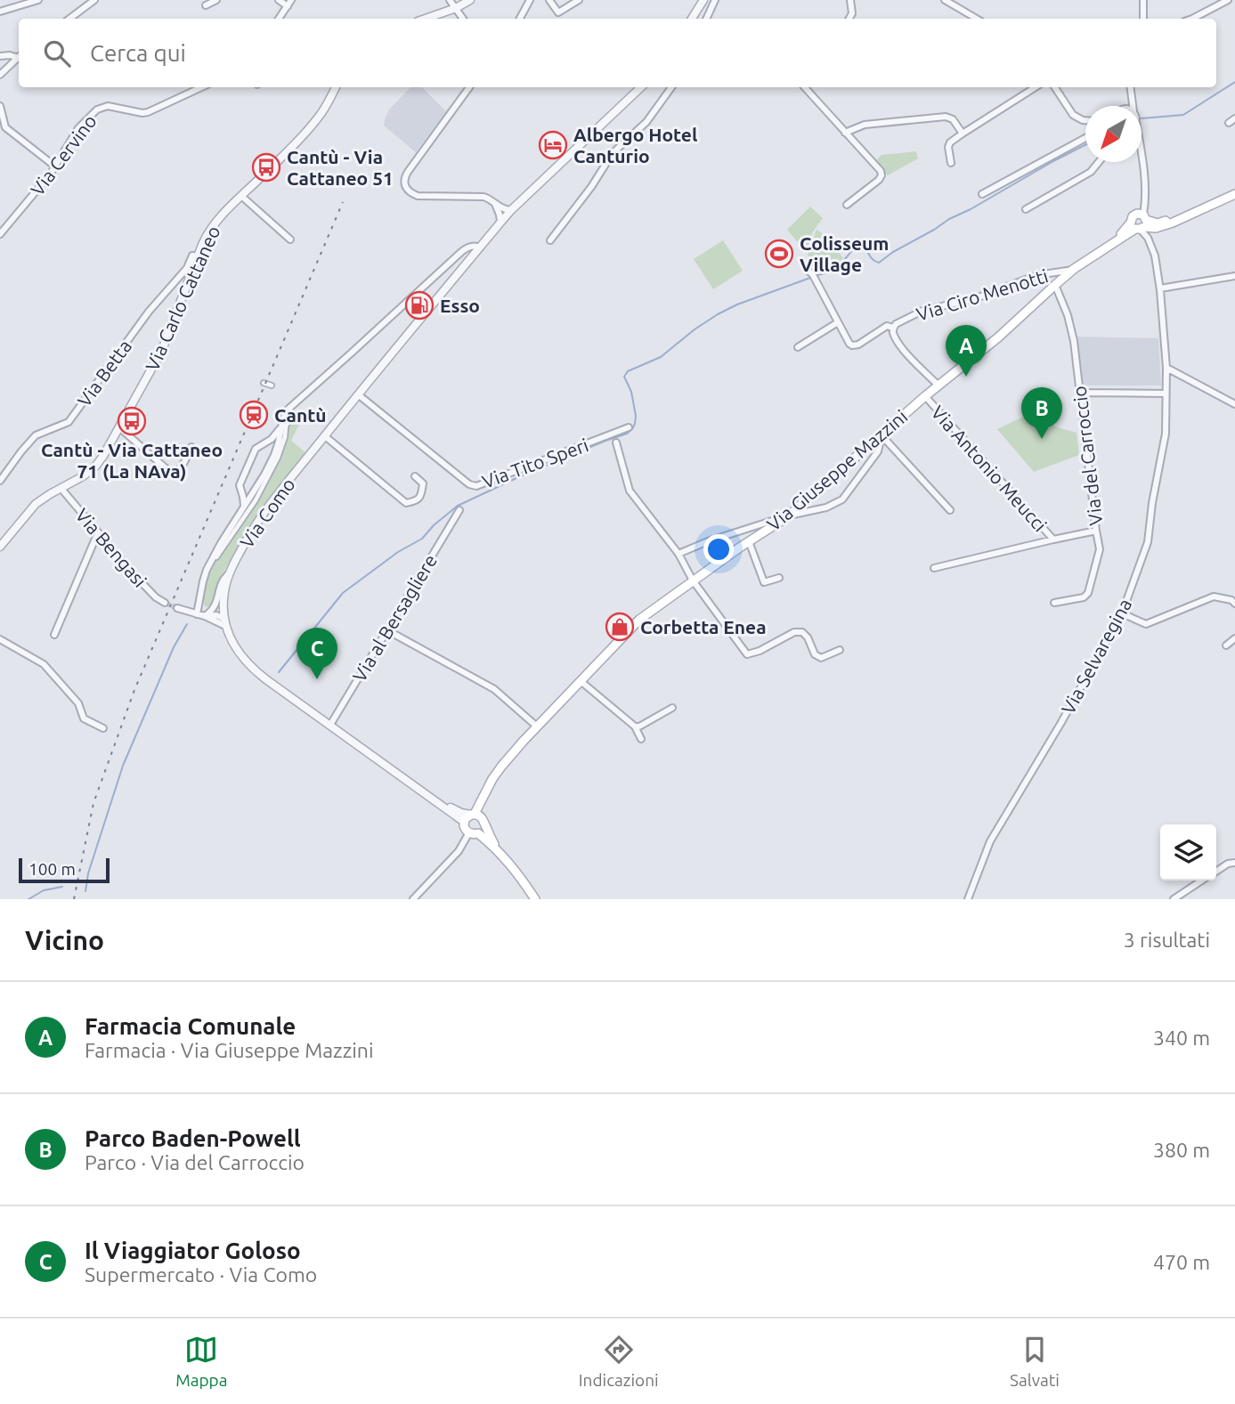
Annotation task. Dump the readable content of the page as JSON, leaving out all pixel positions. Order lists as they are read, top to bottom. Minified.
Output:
{"streets":{"main road":["Via Giuseppe Mazzini"],"street":["Via Cervino","Via Ciro Menotti","Via Carlo Cattaneo","Via Betta","Via del Carroccio","Via Tito Speri","Via Antonio Meucci","Via Como","Via Bengasi","Via al Bersagliere","Via Selvaregina"]},"crossings":[["Via Ciro Menotti","Via Giuseppe Mazzini"],["Via Carlo Cattaneo","Via Betta"],["Via Carlo Cattaneo","Via Bengasi"],["Via del Carroccio","Via Giuseppe Mazzini"],["Via Tito Speri","Via Giuseppe Mazzini"],["Via Tito Speri","Via Como"],["Via Antonio Meucci","Via Giuseppe Mazzini"],["Via Giuseppe Mazzini","Via Como"],["Via Giuseppe Mazzini","Via Selvaregina"],["Via Como","Via al Bersagliere"]],"places":{"hotel":["Albergo Hotel Canturio"],"bus stop":["Cantù - Via Cattaneo 51","Cantù - Via Cattaneo 71 (La NAva)"],"sports":["Colisseum Village"],"fuel station":["Esso"],"station":["Cantù"],"shop":["Corbetta Enea"]},"scale_bar":"100 m","north":"bottom left","page":{"search":"Cerca qui","pins":["A","B","C"],"scale":"100 m","heading":["Vicino","3 risultati"],"list":[{"mark":"A","name":"Farmacia Comunale","note":"Farmacia · Via Giuseppe Mazzini","value":"340 m"},{"mark":"B","name":"Parco Baden-Powell","note":"Parco · Via del Carroccio","value":"380 m"},{"mark":"C","name":"Il Viaggiator Goloso","note":"Supermercato · Via Como","value":"470 m"}],"nav":["Mappa","Indicazioni","Salvati"]}}
